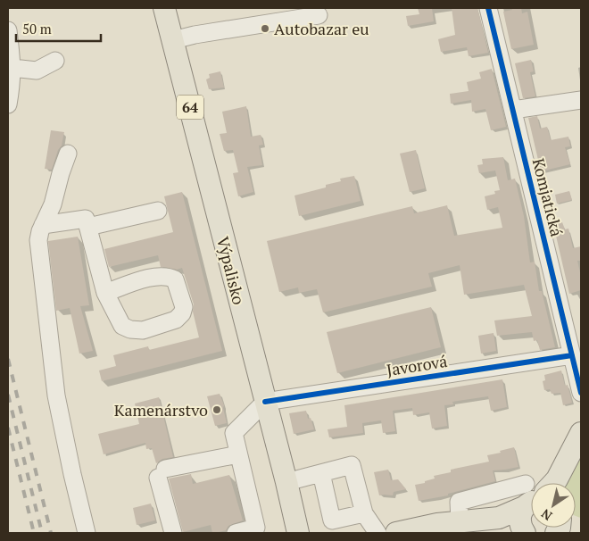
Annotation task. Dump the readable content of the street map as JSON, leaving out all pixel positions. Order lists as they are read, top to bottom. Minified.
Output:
{"streets":{"main road":["64","Výpalisko"],"street":["Komjatická","Javorová"]},"crossings":[["Komjatická","Javorová"],["Výpalisko","Javorová"]],"places":["Autobazar eu","Kamenárstvo"],"scale_bar":"50 m","north":"bottom left"}
